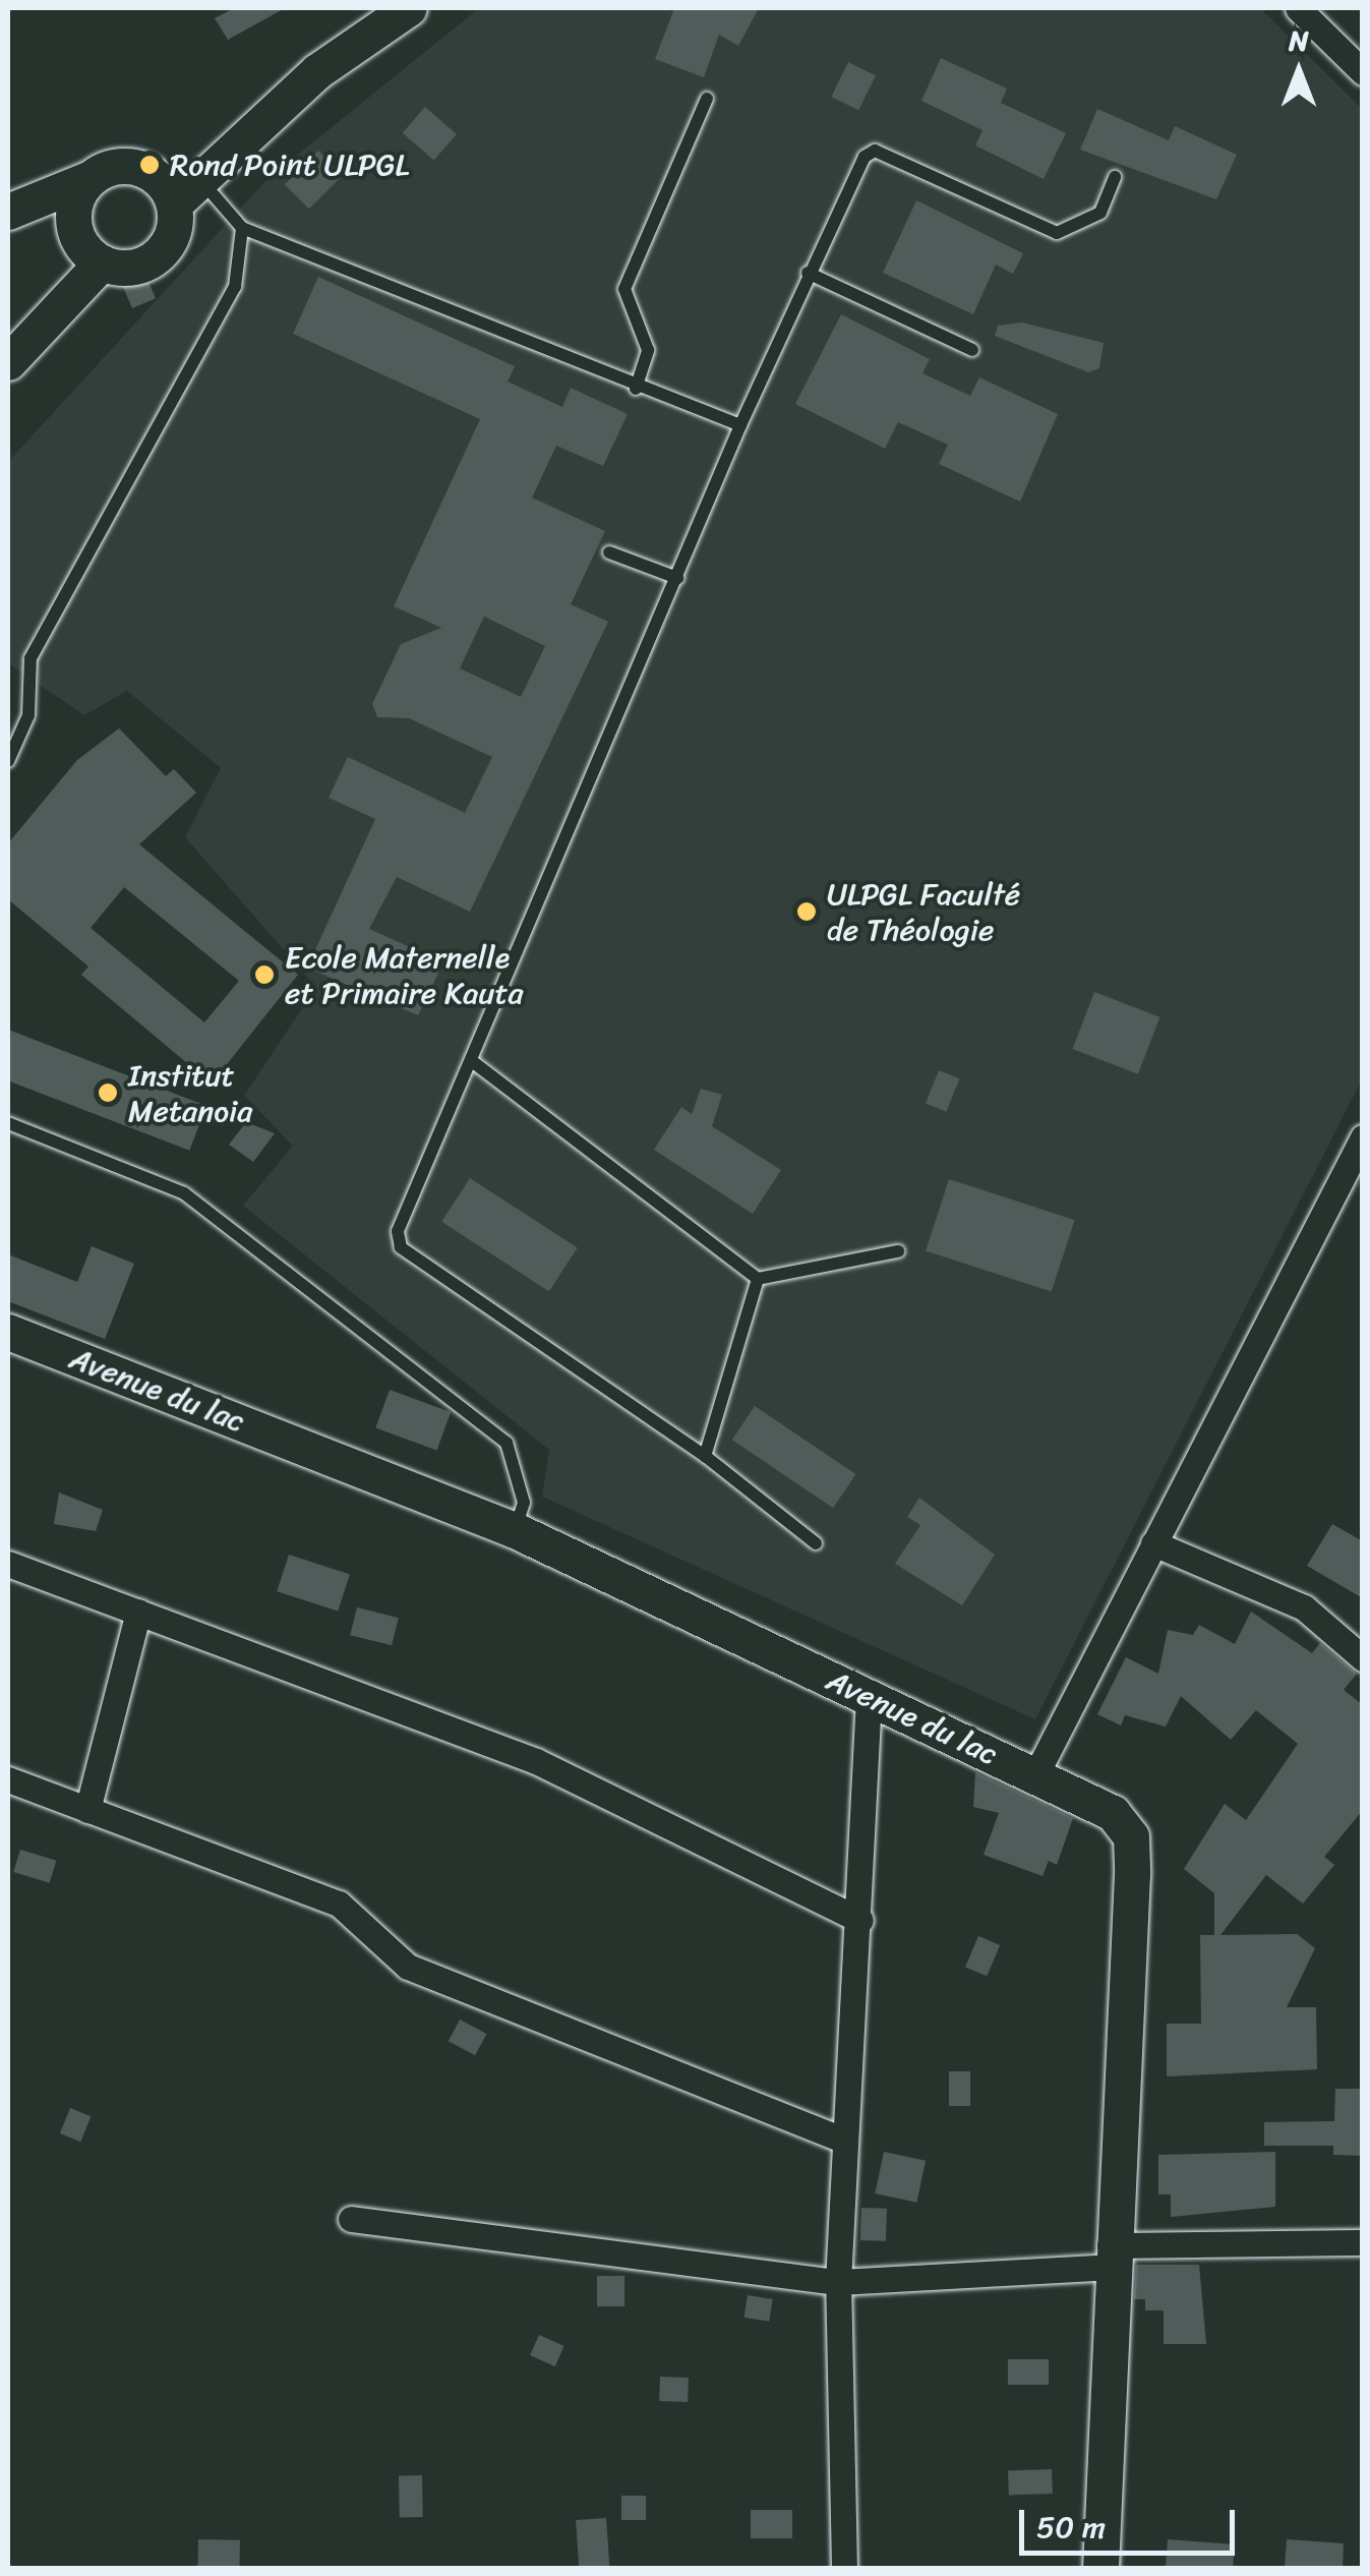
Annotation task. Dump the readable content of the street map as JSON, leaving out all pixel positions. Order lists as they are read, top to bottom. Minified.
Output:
{"streets":{"main road":["Avenue du lac"]},"places":["Rond Point ULPGL","ULPGL Faculté de Théologie","Ecole Maternelle et Primaire Kauta","Institut Metanoia"],"scale_bar":"50 m","north":"top"}
